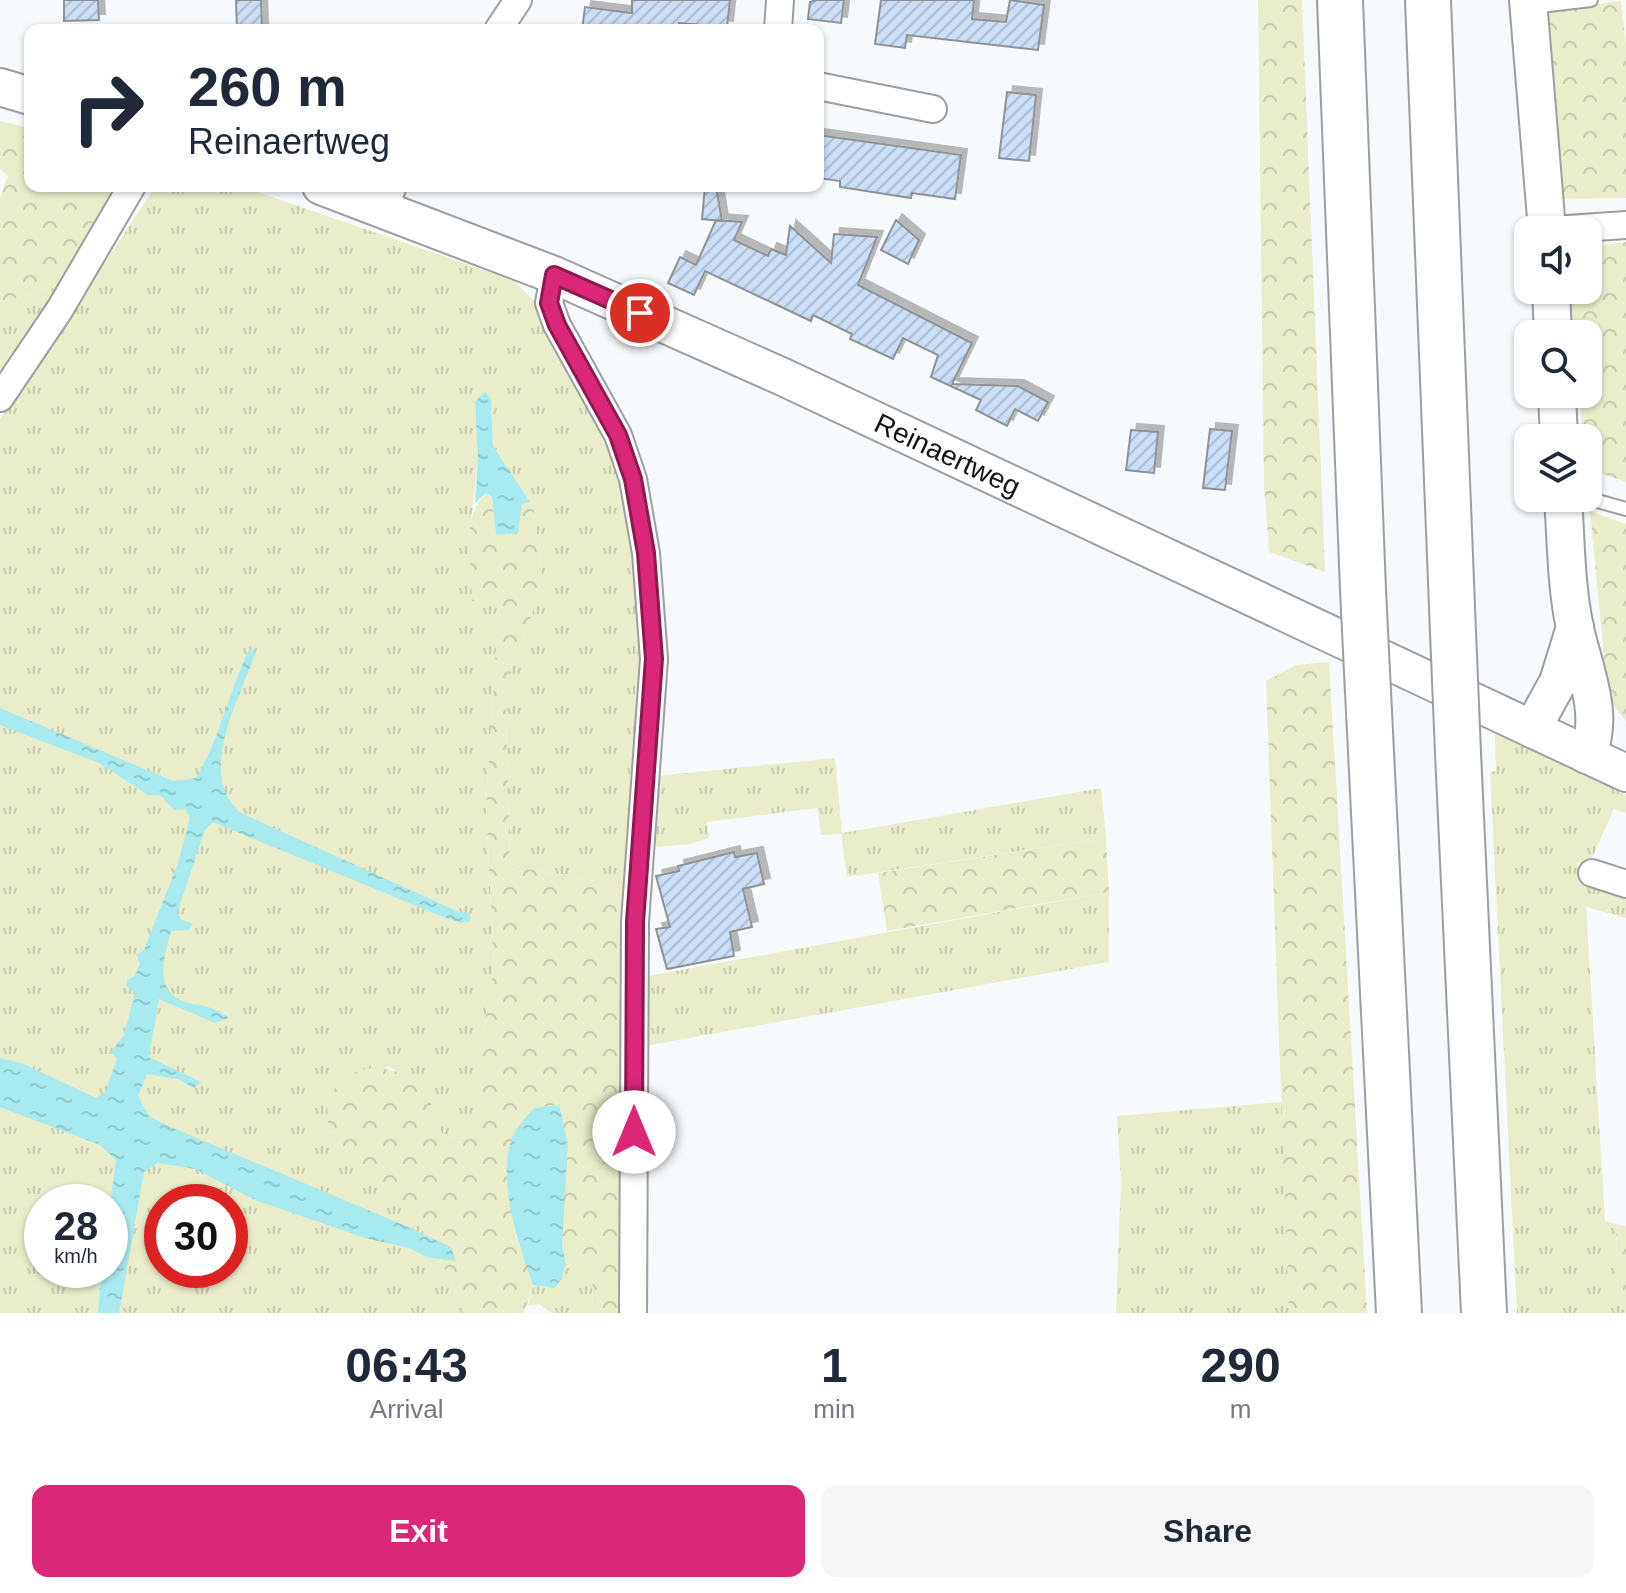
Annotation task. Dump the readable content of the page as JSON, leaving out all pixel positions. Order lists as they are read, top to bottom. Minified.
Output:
{"streets":{"main road":["Reinaertweg"]},"page":{"turn":["260 m","Reinaertweg"],"speed":"28 km/h","limit":"30","eta":["06:43","Arrival","1","min","290","m"],"buttons":["Exit","Share"]}}
